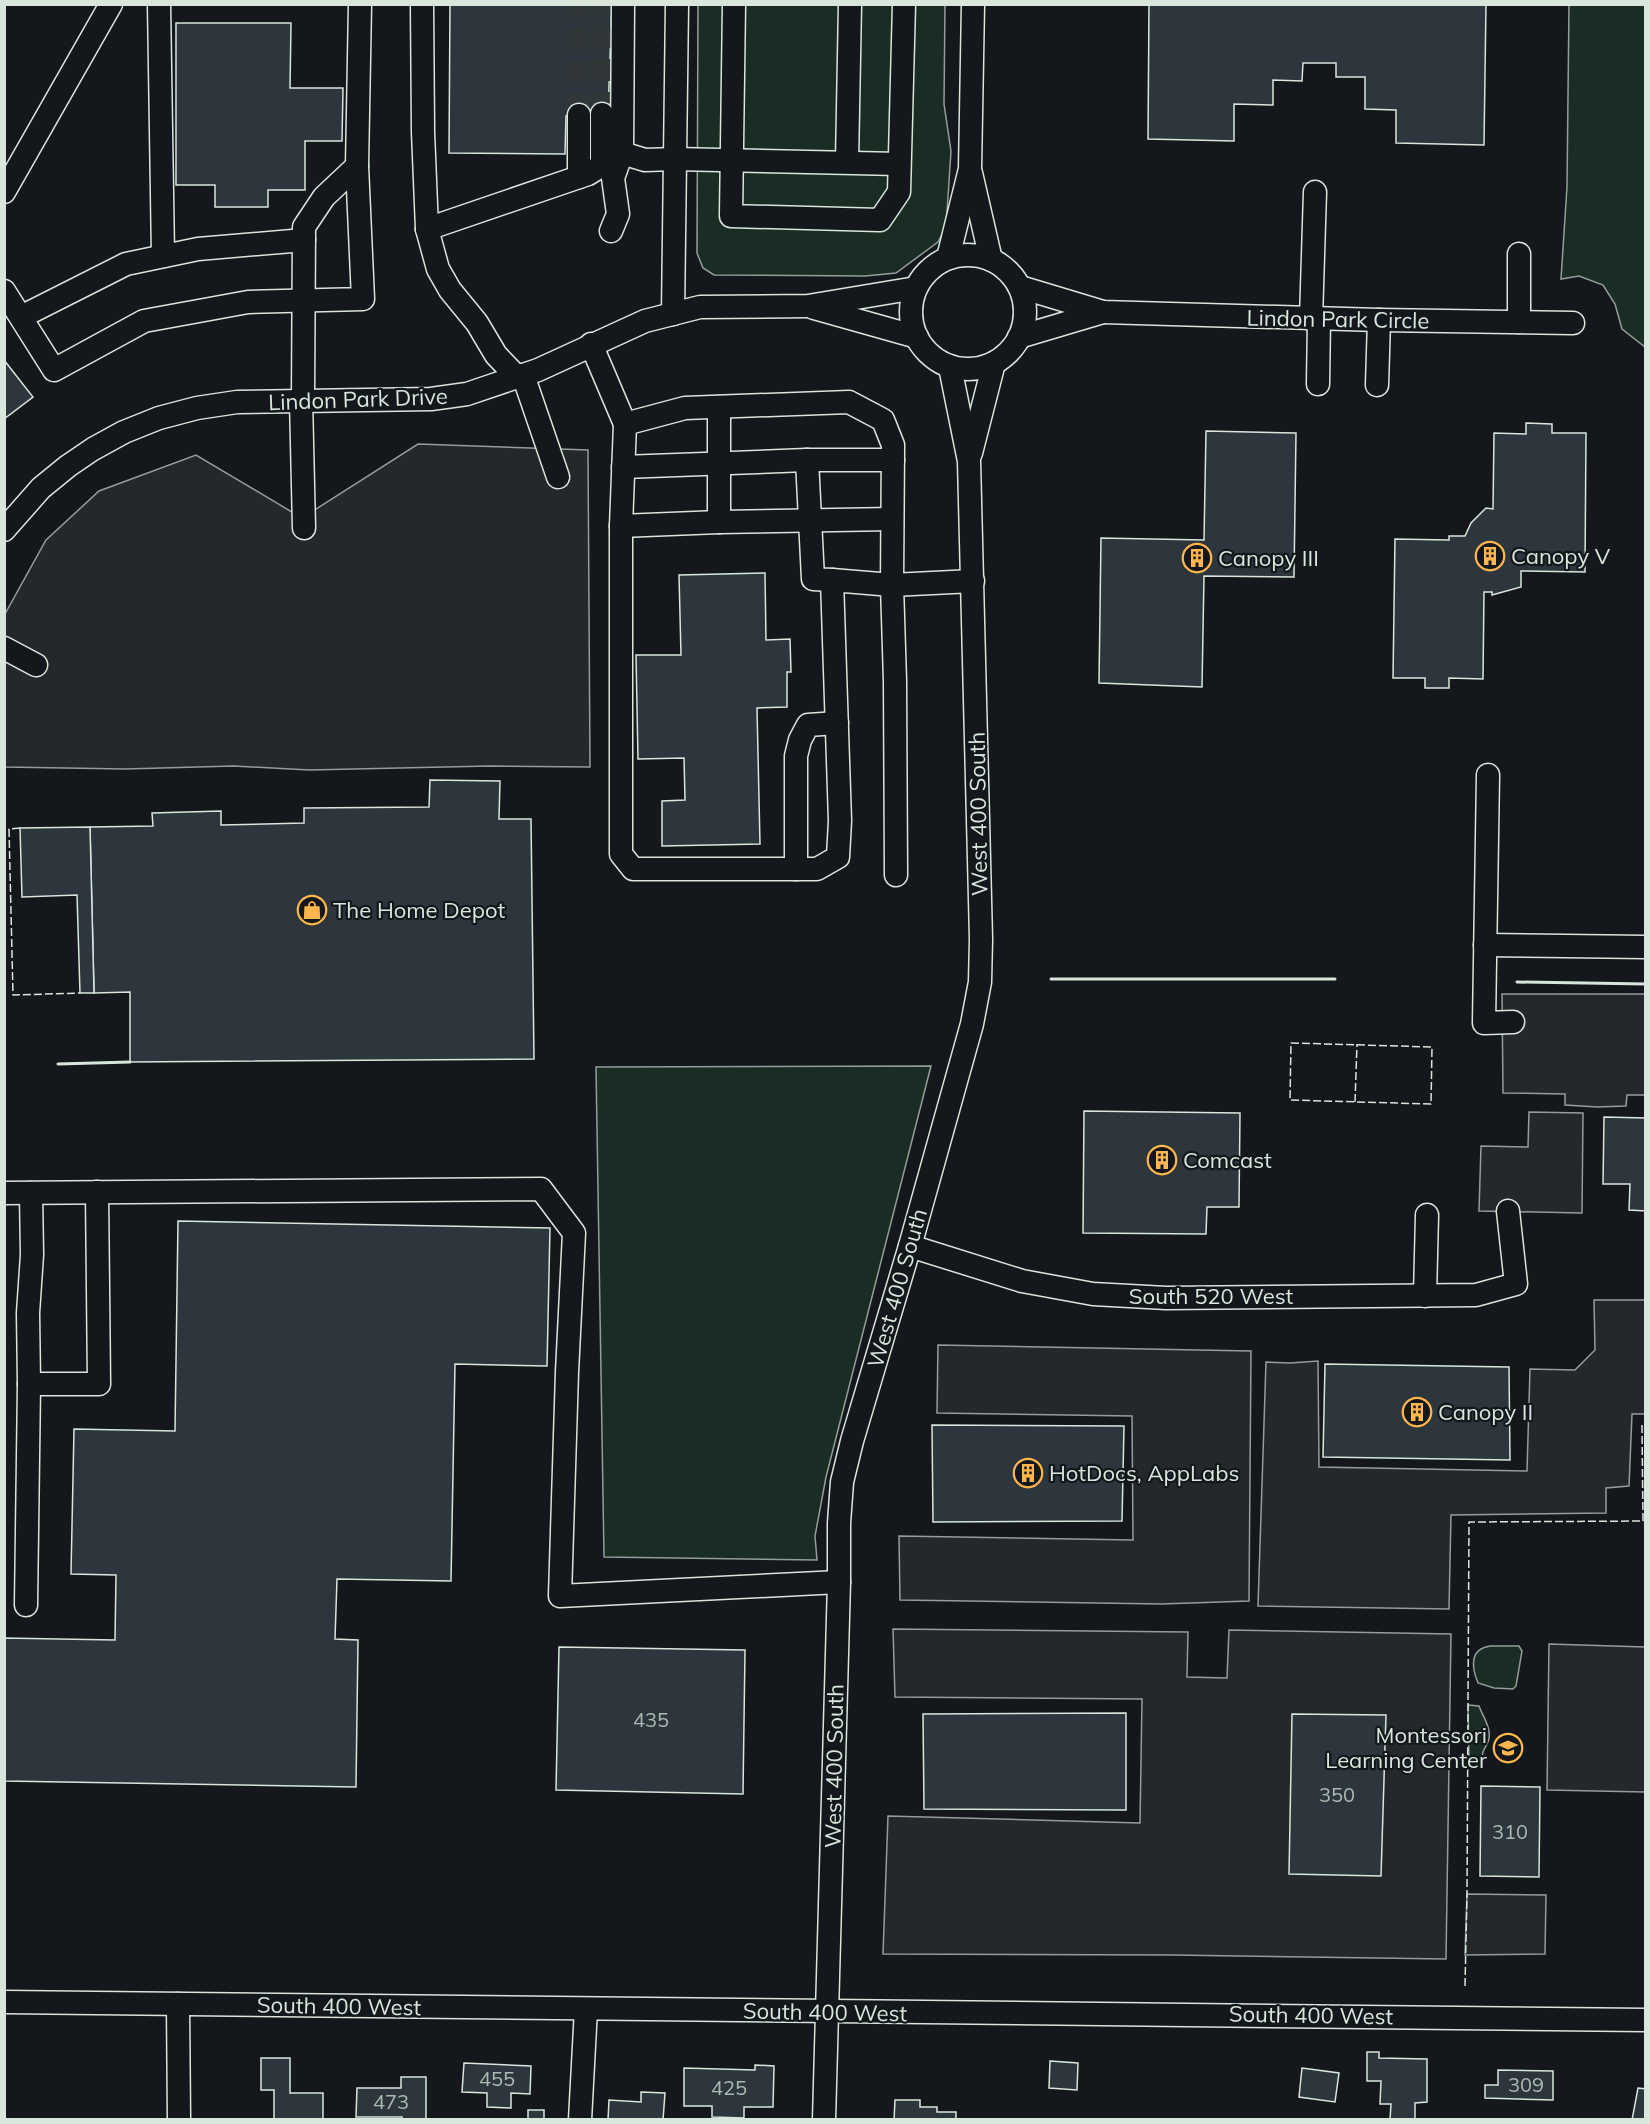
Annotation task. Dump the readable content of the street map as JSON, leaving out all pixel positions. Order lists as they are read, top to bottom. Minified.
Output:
{"streets":{"street":["Lindon Park Circle","Lindon Park Drive","West 400 South","South 520 West","South 400 West"]},"crossings":[["Lindon Park Drive","West 400 South"],["West 400 South","South 520 West"],["West 400 South","South 400 West"]],"places":{"building":["Canopy V","Canopy III","Comcast","Canopy II","HotDocs, AppLabs"],"shop":["The Home Depot"],"school or university":["Montessori Learning Center"]},"house_numbers":["435","350","310","455","309","425","473"]}
